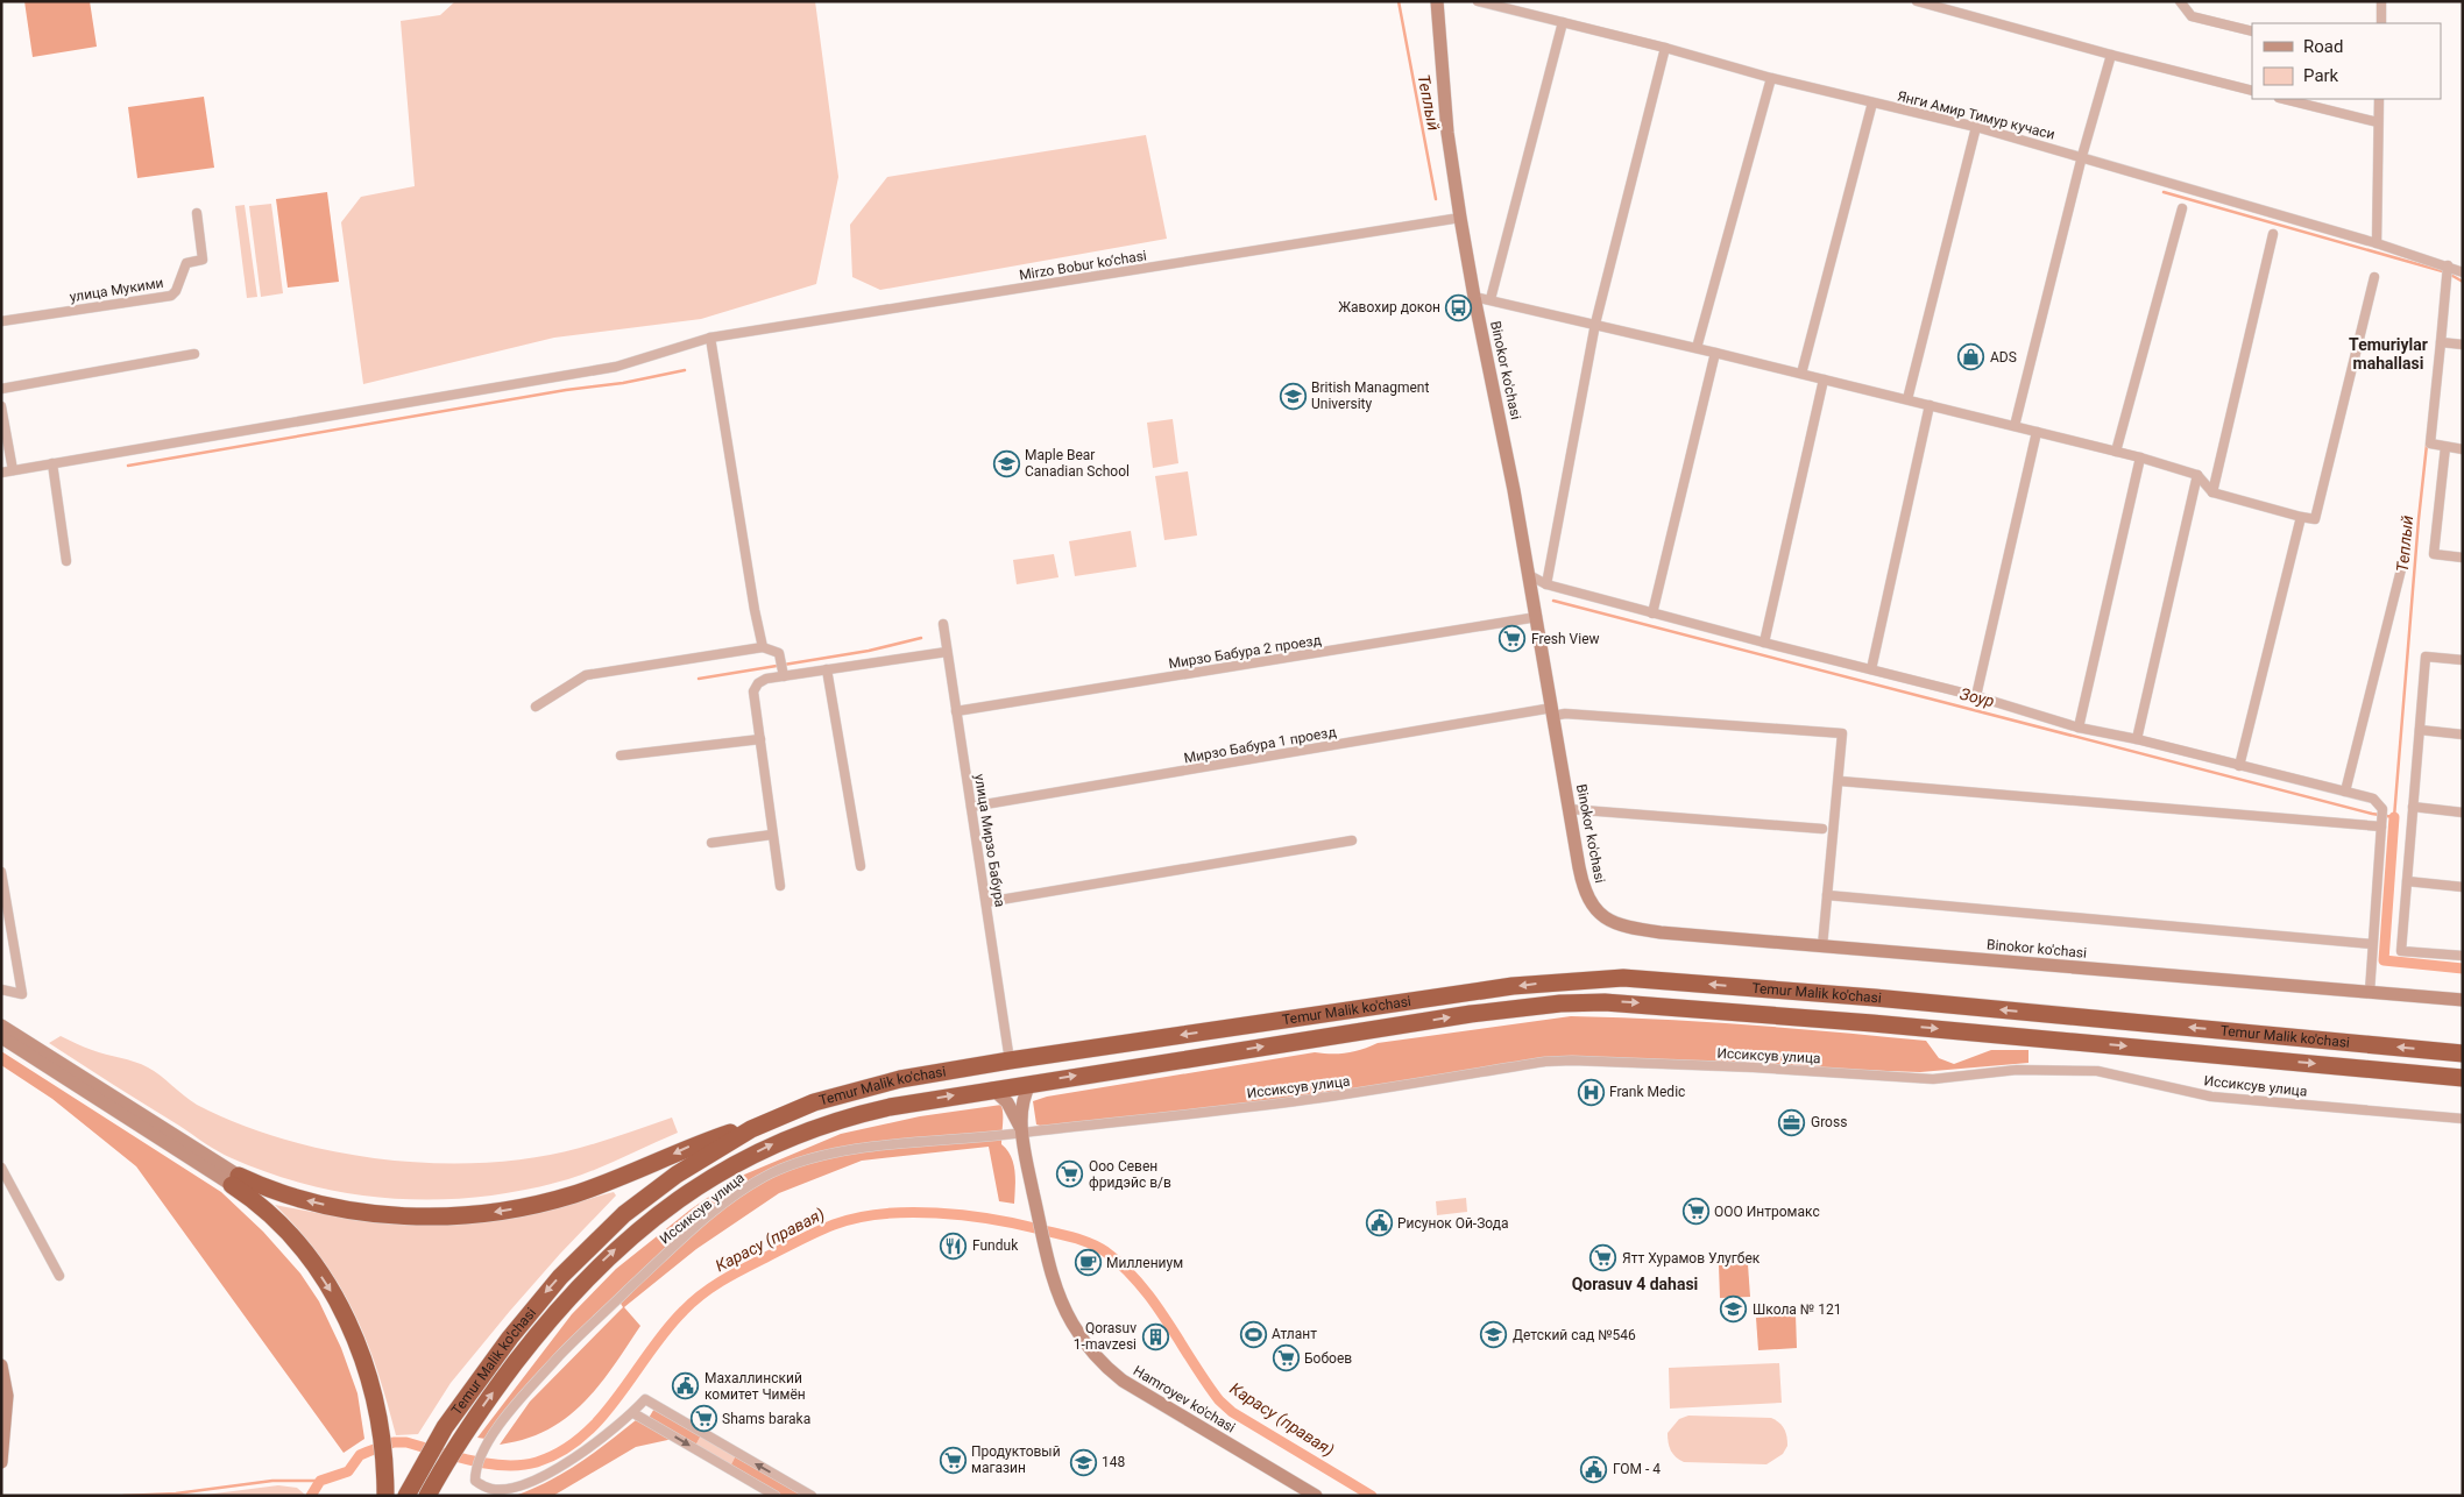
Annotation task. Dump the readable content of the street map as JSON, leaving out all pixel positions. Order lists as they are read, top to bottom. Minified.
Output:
{"streets":{"highway":["Temur Malik ko'chasi"],"main road":["Binokor ko'chasi","Hamroyev ko'chasi"],"street":["Янги Амир Тимур кучаси","Mirzo Bobur ko‘chasi","улица Мукими","Мирзо Бабура 2 проезд","Мирзо Бабура 1 проезд","улица Мирзо Бабура","Иссиксув улица"]},"crossings":[["Mirzo Bobur ko‘chasi","Binokor ko'chasi"],["Binokor ko'chasi","Мирзо Бабура 2 проезд"],["Binokor ko'chasi","Мирзо Бабура 1 проезд"],["Мирзо Бабура 2 проезд","улица Мирзо Бабура"],["Мирзо Бабура 1 проезд","улица Мирзо Бабура"],["улица Мирзо Бабура","Temur Malik ko'chasi"],["Temur Malik ko'chasi","Hamroyev ko'chasi"],["Иссиксув улица","Hamroyev ko'chasi"]],"districts":["Temuriylar mahallasi","Qorasuv 4 dahasi"],"water":["Теплый","Зоур","Карасу (правая)"],"places":{"bus stop":["Жавохир докон"],"shop":["ADS"],"school or university":["British Managment University","Maple Bear Canadian School","Школа № 121","Детский сад №546","148"],"supermarket":["Fresh View","Ооо Севен фридэйс в/в","ООО Интромакс","Ятт Хурамов Улугбек","Бобоев","Shams baraka","Продуктовый магазин"],"hospital":["Frank Medic"],"office":["Gross"],"public building":["Рисунок Ой-Зода","Махаллинский комитет Чимён","ГОМ - 4"],"restaurant":["Funduk"],"cafe":["Миллениум"],"sports":["Атлант"],"building":["Qorasuv 1-mavzesi"]},"legend":["Road","Park"]}
